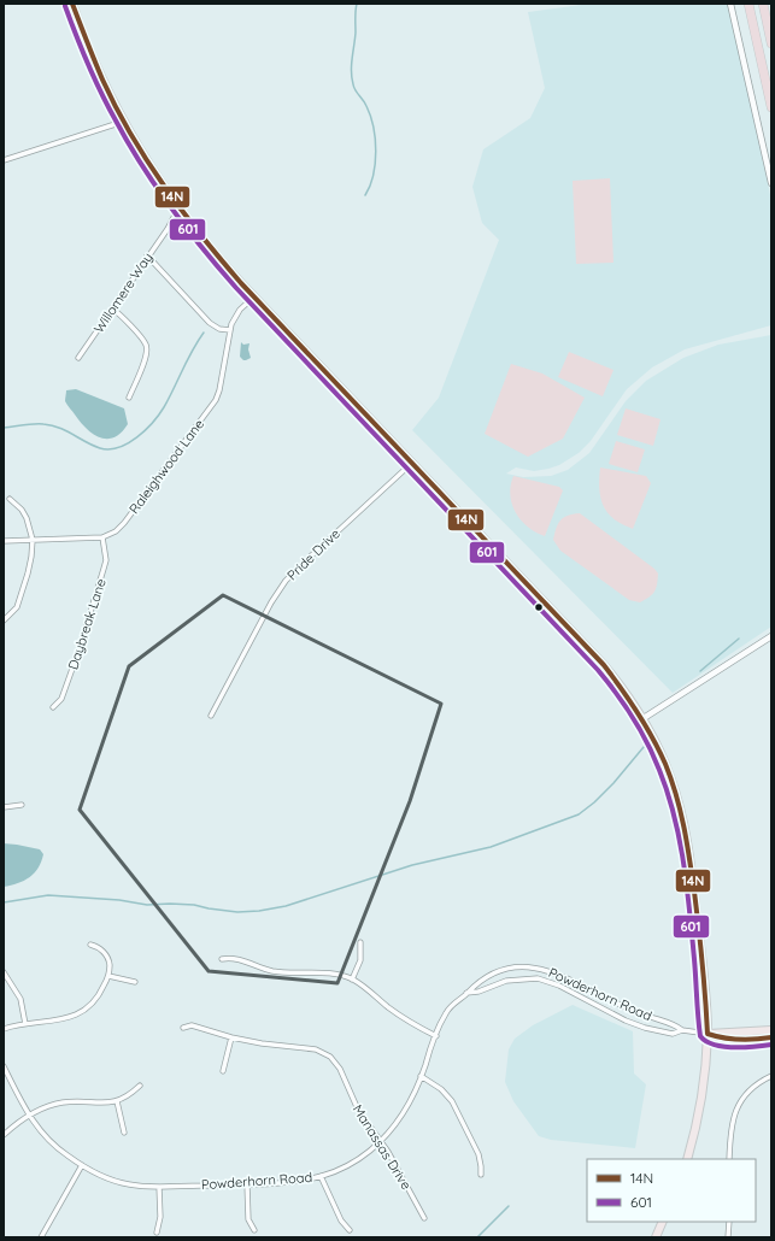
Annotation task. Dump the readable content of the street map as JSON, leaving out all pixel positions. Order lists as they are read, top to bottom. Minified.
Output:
{"streets":{"street":["Willomere Way","Raleighwood Lane","Pride Drive","Daybreak Lane","Powderhorn Road","Manassas Drive"]},"crossings":[["Raleighwood Lane","Daybreak Lane"],["Powderhorn Road","Manassas Drive"]],"lines":["transit line 14N","transit line 601"],"legend":["14N","601"]}
